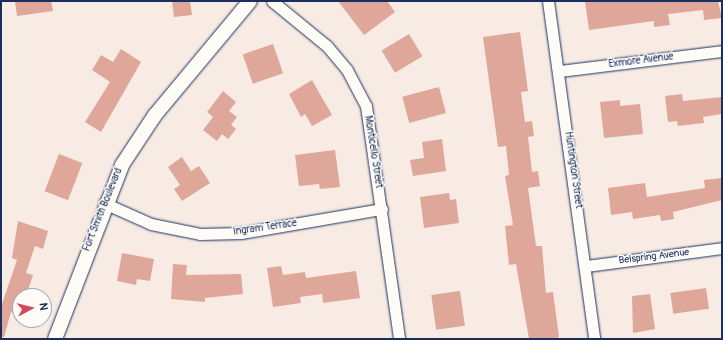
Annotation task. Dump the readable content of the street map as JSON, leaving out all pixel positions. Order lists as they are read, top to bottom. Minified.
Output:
{"streets":{"street":["Exmore Avenue","Monticello Street","Huntington Street","Fort Smith Boulevard","Ingram Terrace","Belspring Avenue"]},"crossings":[["Exmore Avenue","Huntington Street"],["Monticello Street","Ingram Terrace"],["Huntington Street","Belspring Avenue"],["Fort Smith Boulevard","Ingram Terrace"]],"north":"right"}
